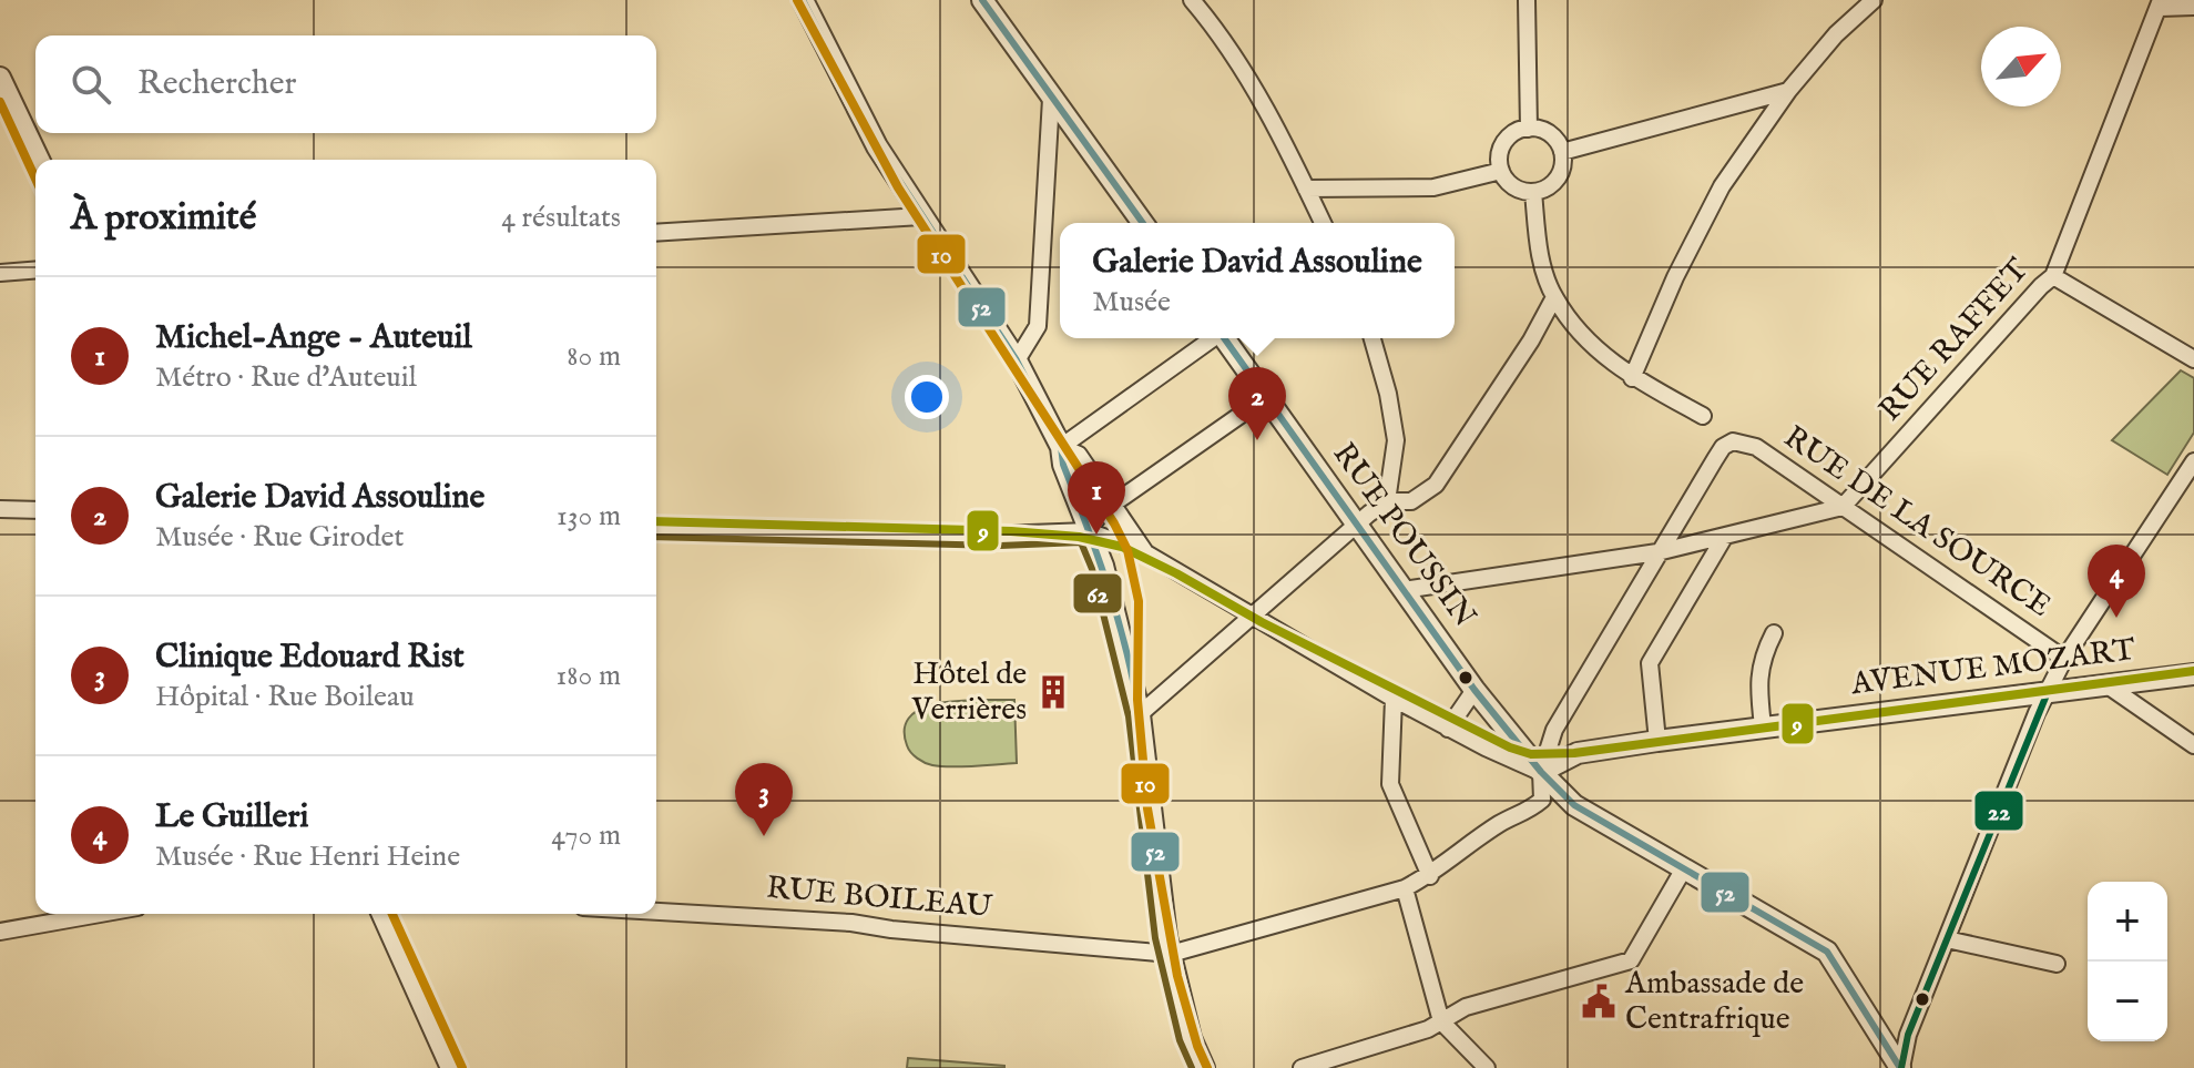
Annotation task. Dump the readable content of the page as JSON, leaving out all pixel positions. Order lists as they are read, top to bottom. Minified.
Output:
{"streets":{"street":["RUE RAFFET","RUE DE LA SOURCE","RUE POUSSIN","AVENUE MOZART","RUE BOILEAU"]},"crossings":[["RUE RAFFET","RUE DE LA SOURCE"],["RUE POUSSIN","AVENUE MOZART"]],"places":{"building":["Hôtel de Verrières"],"public building":["Ambassade de Centrafrique"]},"lines":["transit line 10","transit line 52","transit line 9","transit line 62","transit line 22"],"north":"top right","page":{"search":"Rechercher","heading":["À proximité","4 résultats"],"popup":["Galerie David Assouline","Musée"],"list":[{"mark":"1","name":"Michel-Ange - Auteuil","note":"Métro · Rue d'Auteuil","value":"80 m"},{"mark":"2","name":"Galerie David Assouline","note":"Musée · Rue Girodet","value":"130 m"},{"mark":"3","name":"Clinique Edouard Rist","note":"Hôpital · Rue Boileau","value":"180 m"},{"mark":"4","name":"Le Guilleri","note":"Musée · Rue Henri Heine","value":"470 m"}],"pins":["2","1","4","3"],"map_buttons":["+","−"]}}
